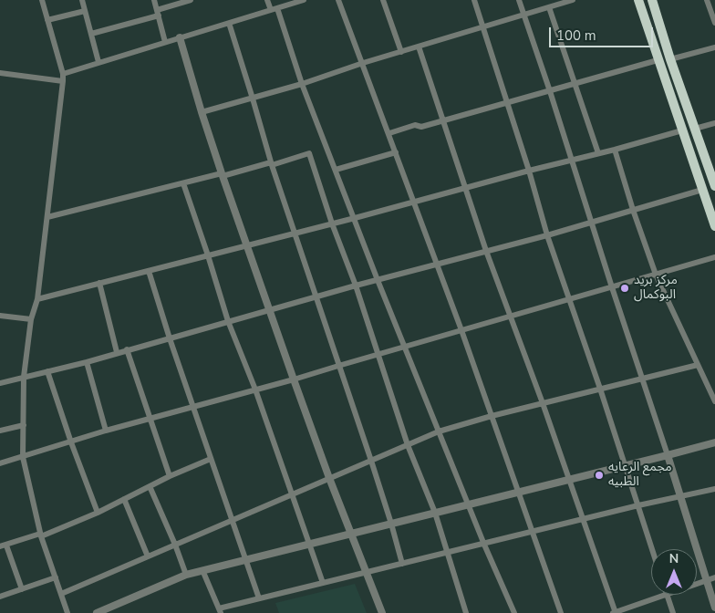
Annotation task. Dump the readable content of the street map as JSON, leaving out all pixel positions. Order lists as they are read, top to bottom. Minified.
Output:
{"places":["مركز بريد البوكمال","مجمع الرعايه الطبيه"],"scale_bar":"100 m","north":"top"}
